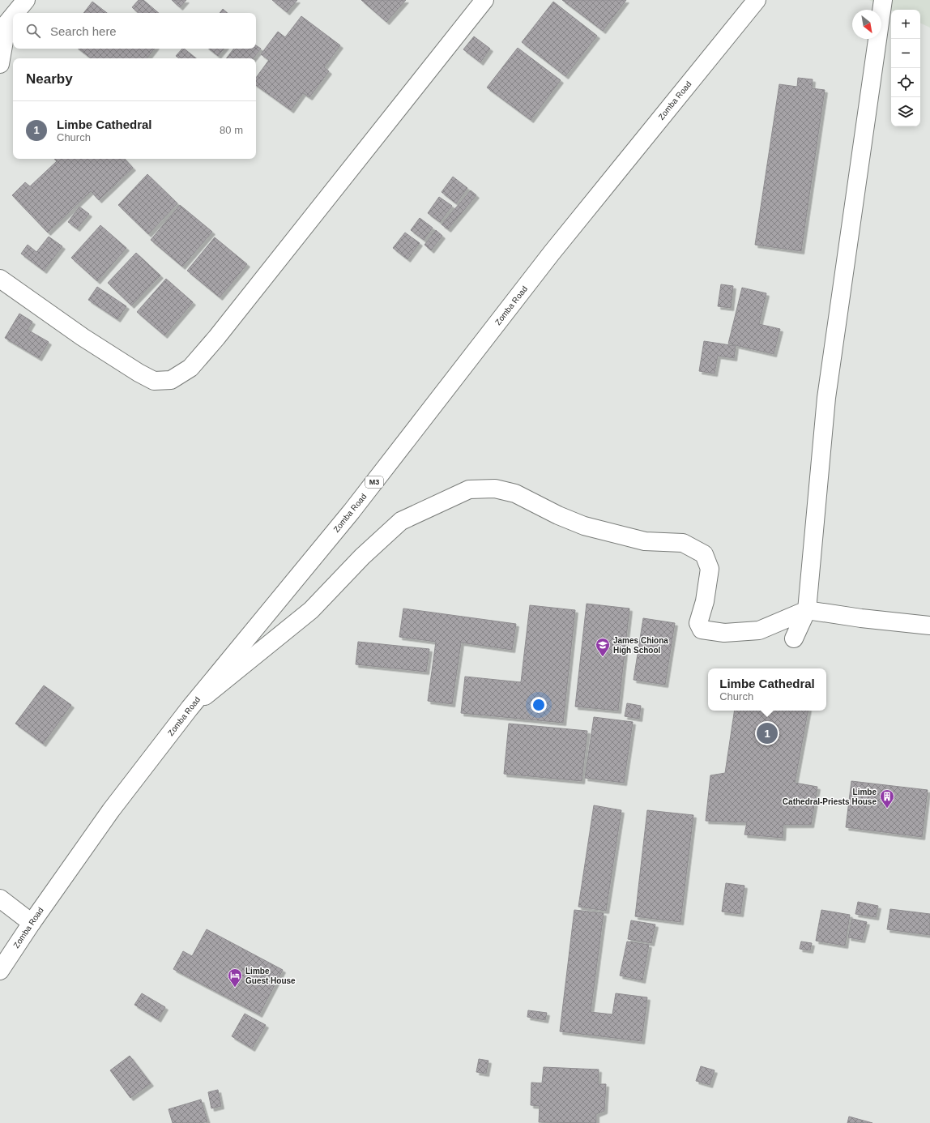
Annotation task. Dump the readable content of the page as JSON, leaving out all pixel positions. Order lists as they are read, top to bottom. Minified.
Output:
{"streets":{"main road":["Zomba Road","M3"]},"places":{"school or university":["James Chiona High School"],"building":["Limbe Cathedral-Priests House"],"hotel":["Limbe Guest House"]},"north":"bottom right","page":{"map_buttons":["+","−"],"search":"Search here","heading":"Nearby","list":[{"mark":"1","name":"Limbe Cathedral","note":"Church","value":"80 m"}],"popup":["Limbe Cathedral","Church"],"pins":"1"}}
